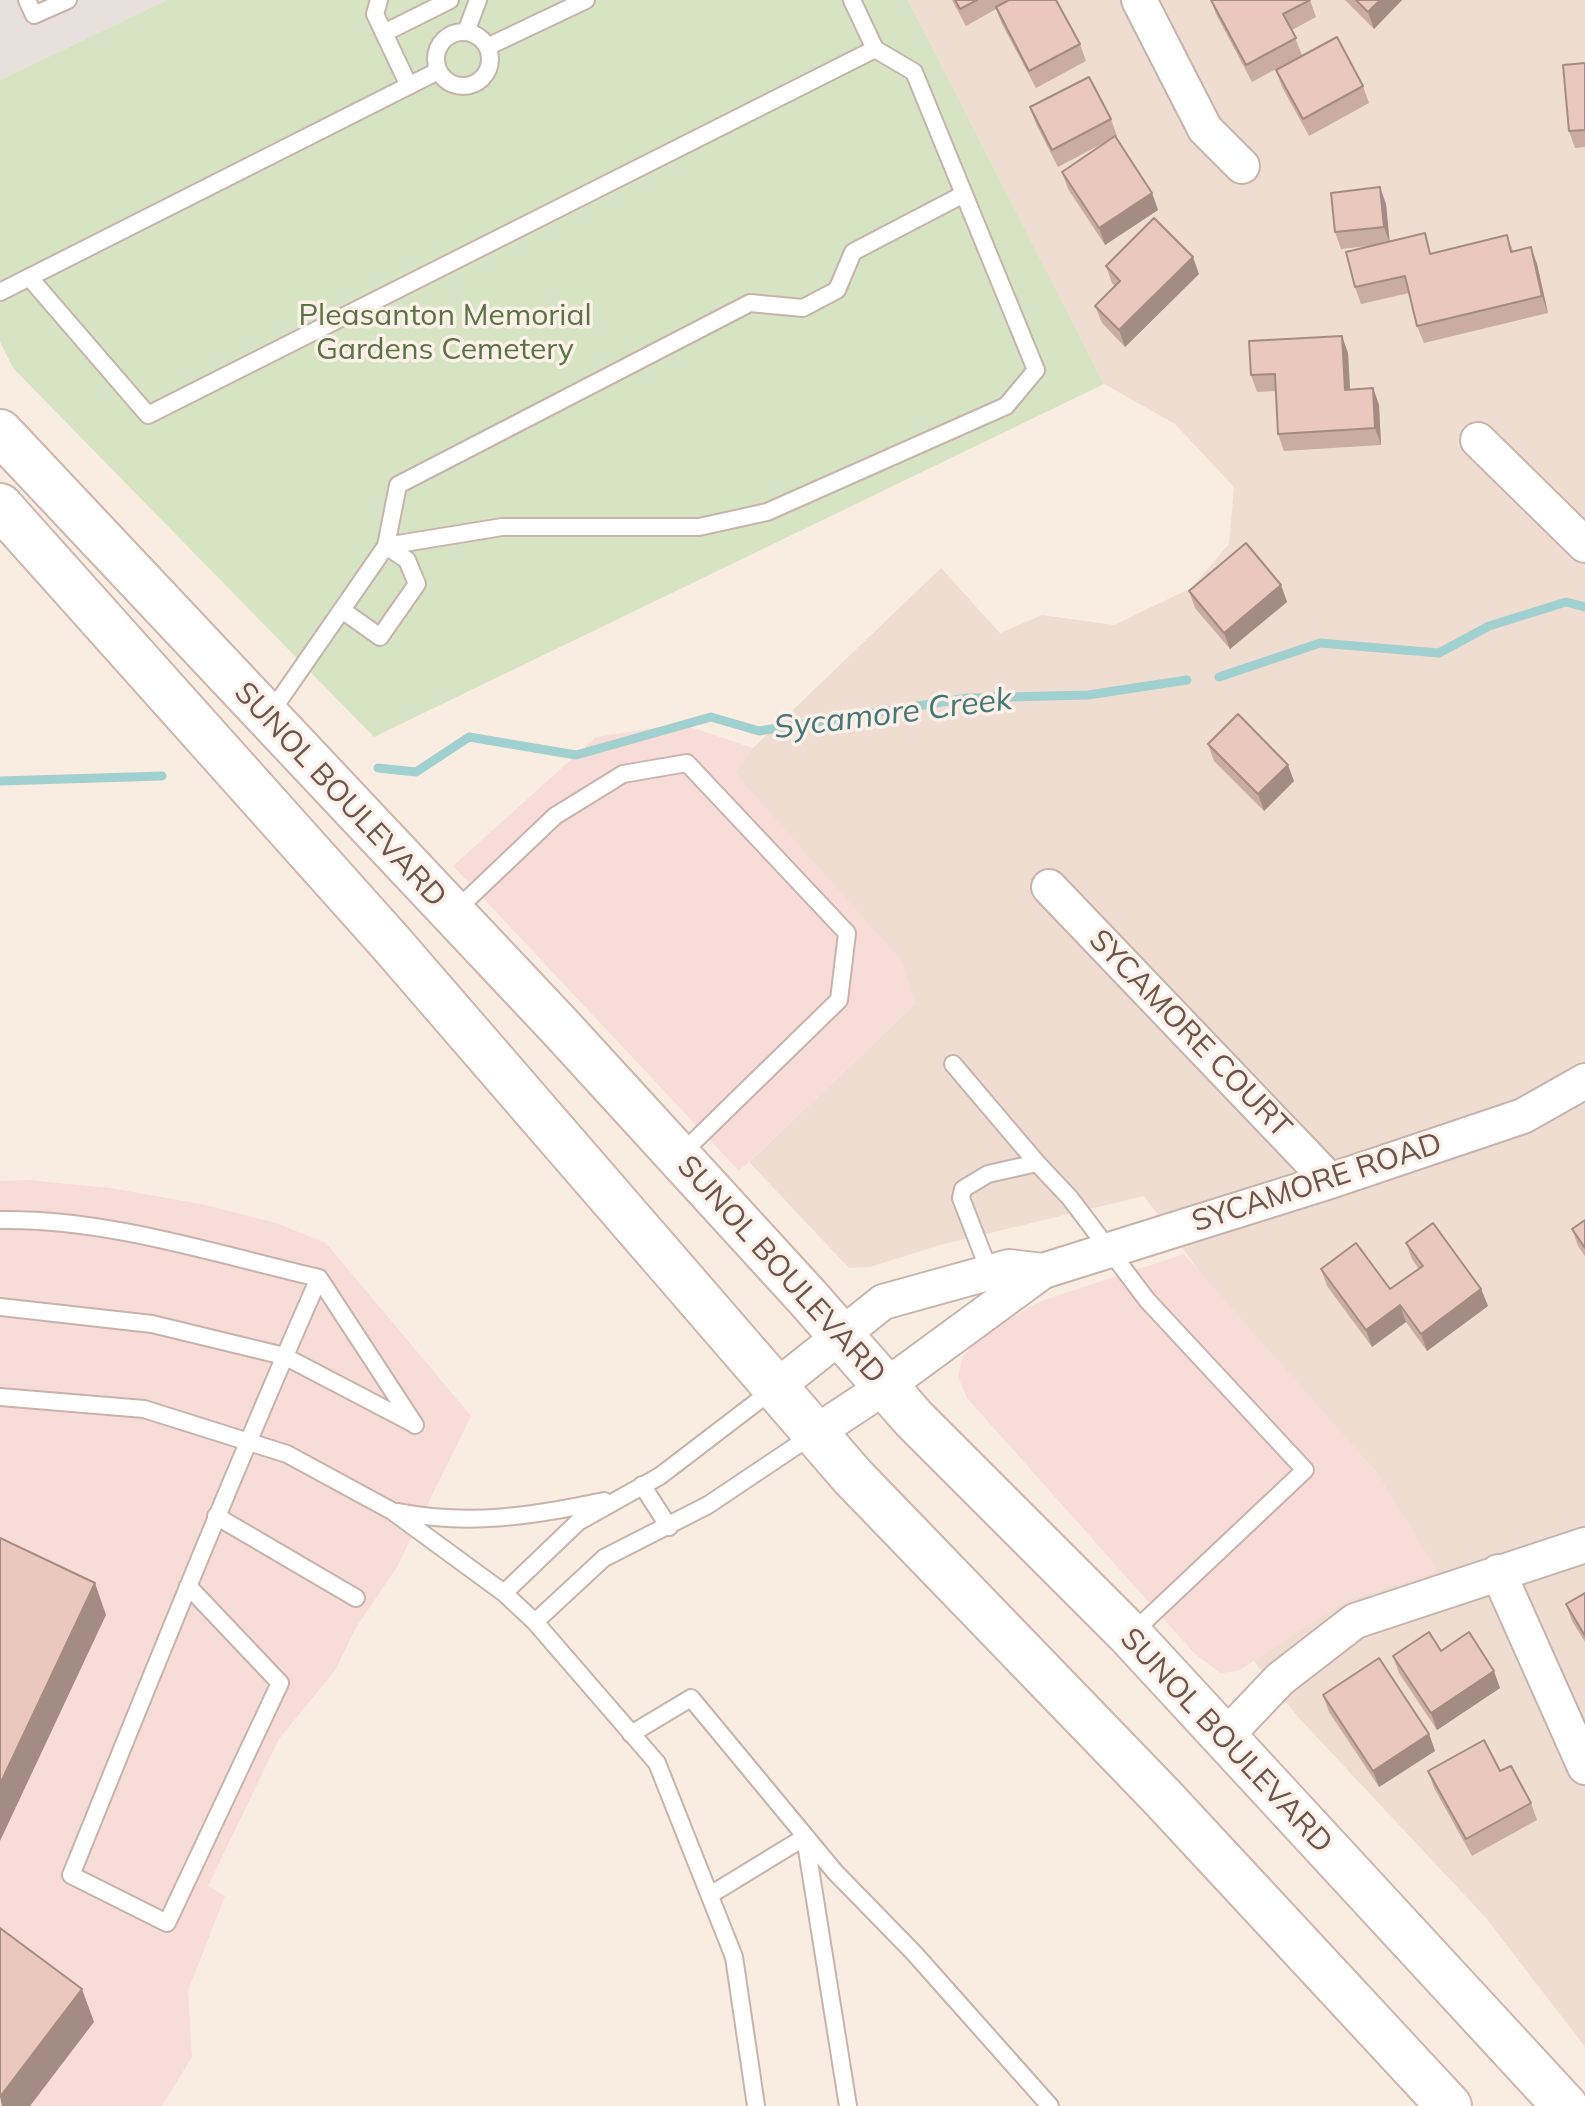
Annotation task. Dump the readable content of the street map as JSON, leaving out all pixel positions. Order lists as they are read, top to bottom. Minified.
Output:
{"streets":{"main road":["SUNOL BOULEVARD"],"street":["SYCAMORE COURT","SYCAMORE ROAD"]},"crossings":[["SUNOL BOULEVARD","SYCAMORE ROAD"],["SYCAMORE COURT","SYCAMORE ROAD"]],"water":["Sycamore Creek"],"parks":["Pleasanton Memorial Gardens Cemetery"]}
